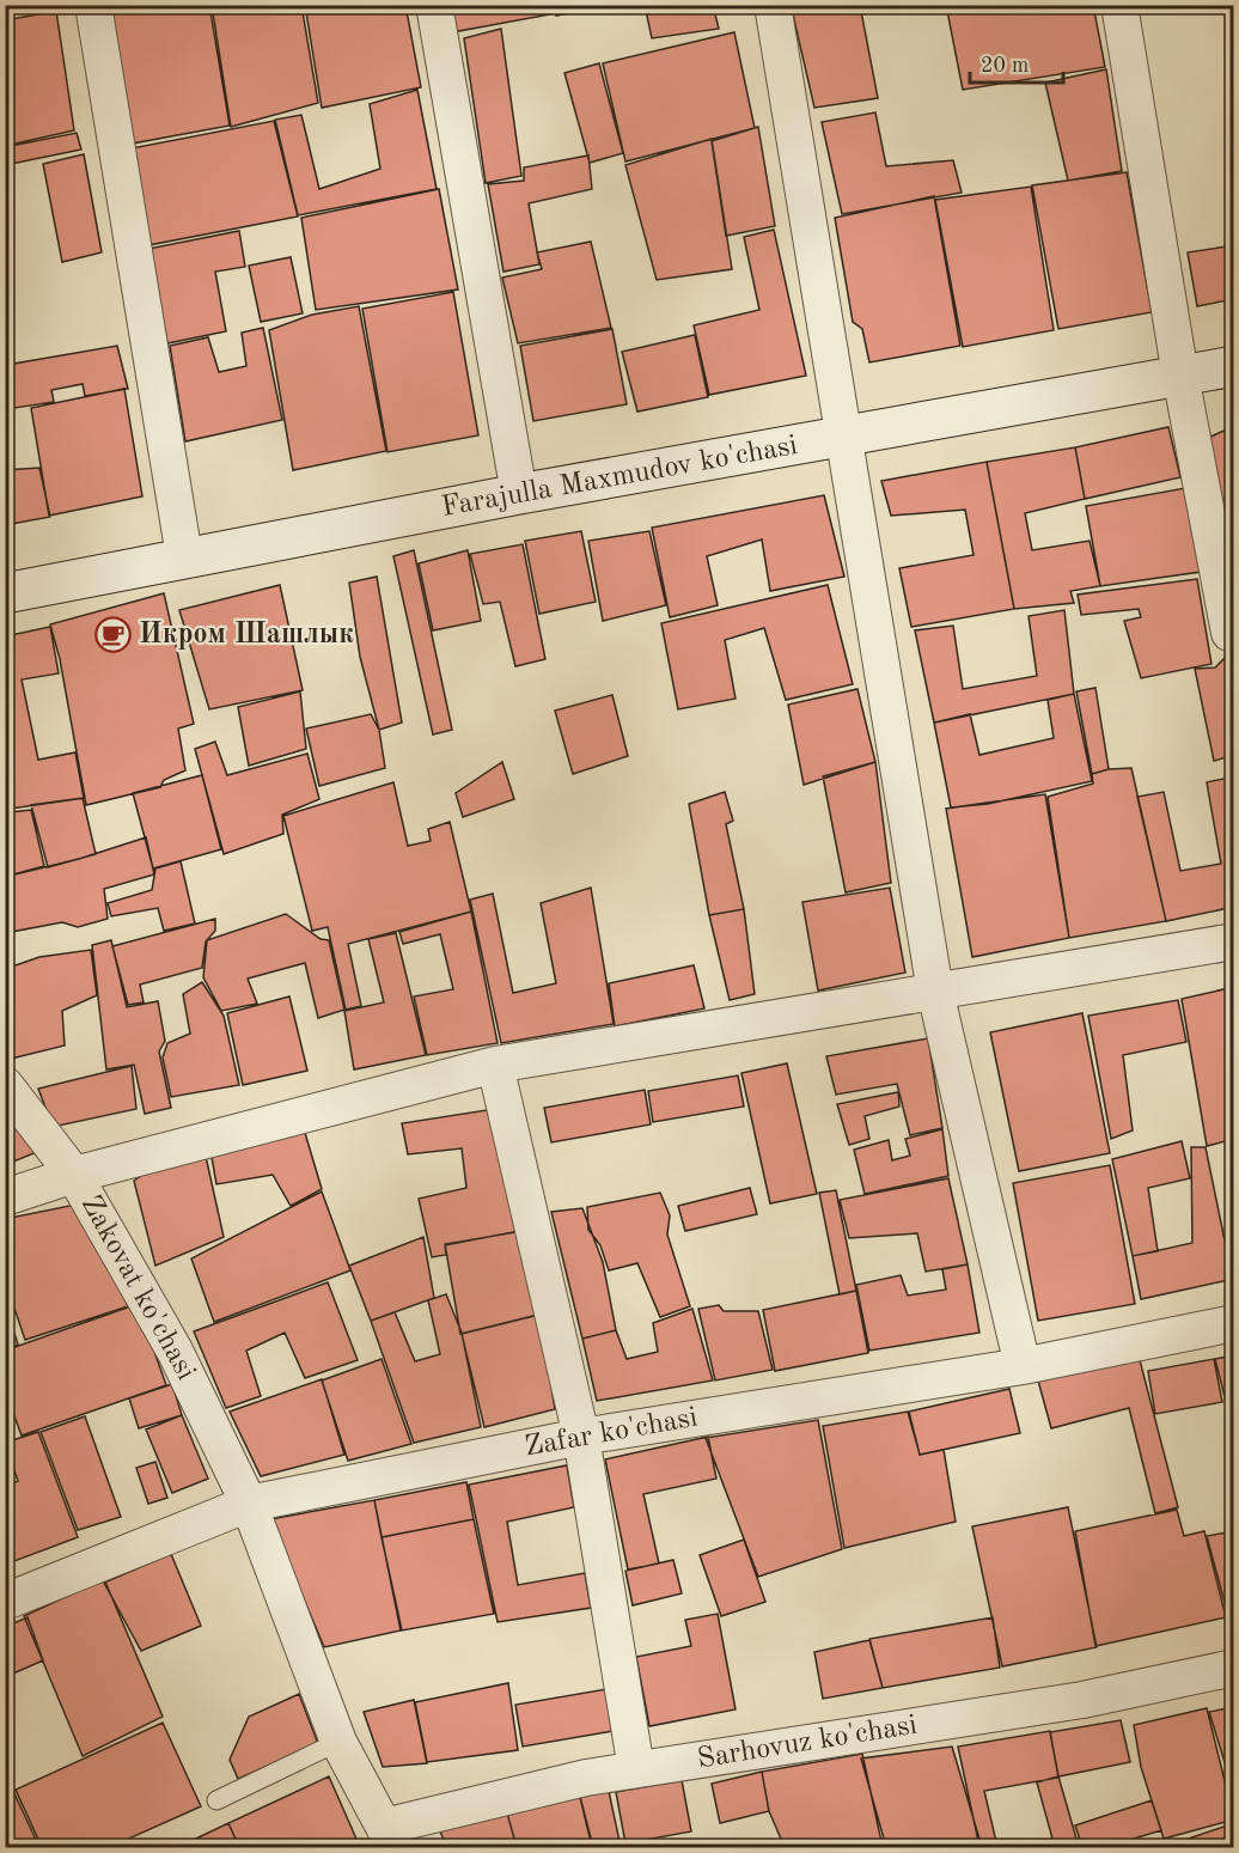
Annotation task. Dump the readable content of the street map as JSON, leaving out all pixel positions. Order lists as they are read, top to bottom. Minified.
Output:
{"streets":{"main road":["Farajulla Maxmudov ko'chasi"],"street":["Zakovat ko'chasi","Zafar ko'chasi","Sarhovuz ko'chasi"]},"crossings":[["Zakovat ko'chasi","Zafar ko'chasi"],["Zakovat ko'chasi","Sarhovuz ko'chasi"],["Zafar ko'chasi","Sarhovuz ko'chasi"]],"places":{"cafe":["Икром Шашлык"]},"scale_bar":"20 m"}
